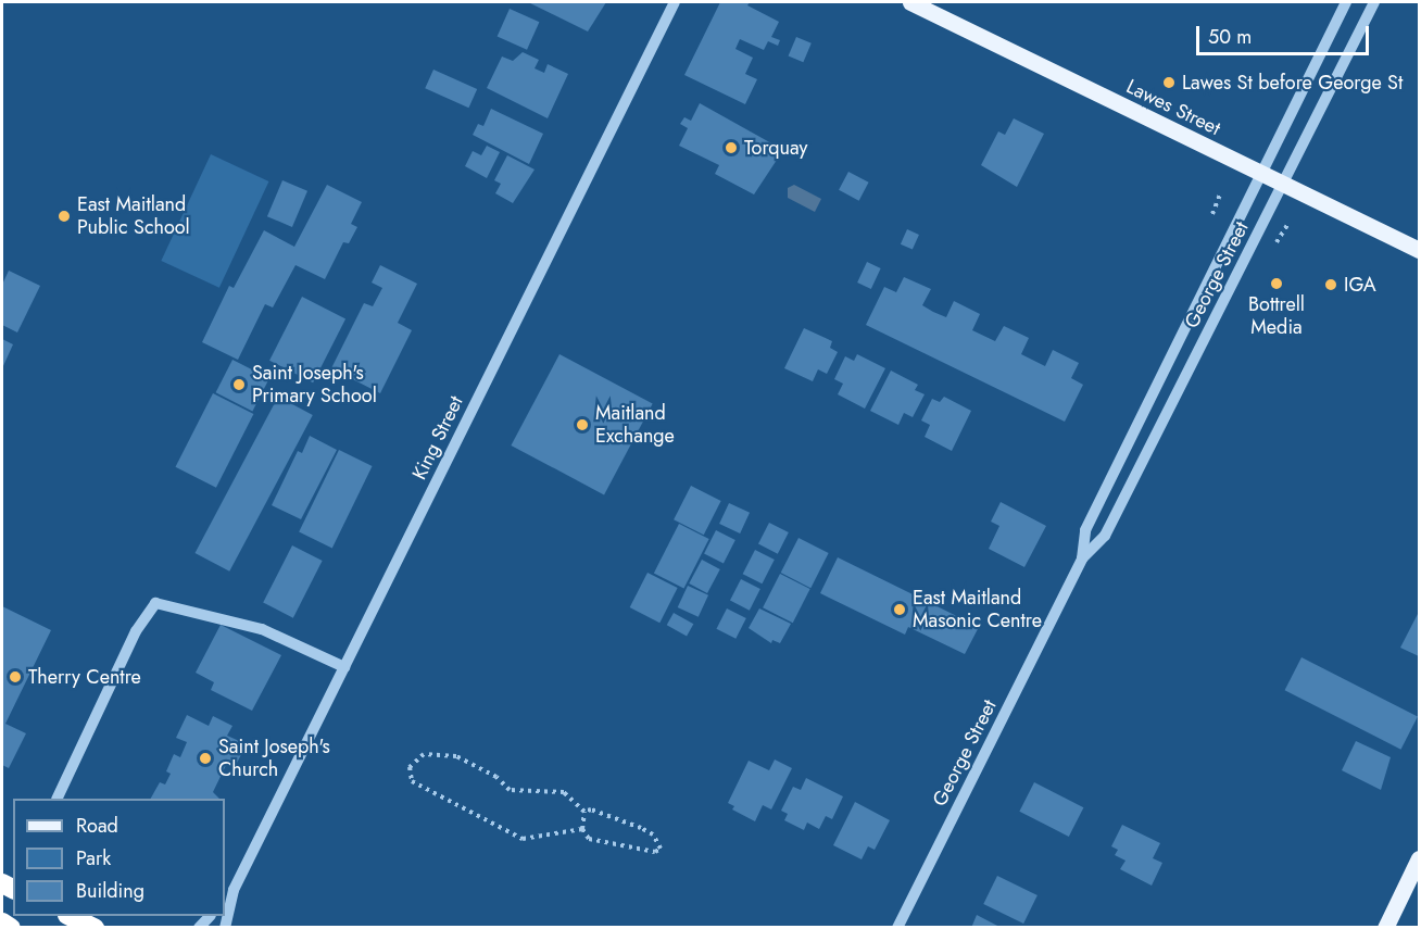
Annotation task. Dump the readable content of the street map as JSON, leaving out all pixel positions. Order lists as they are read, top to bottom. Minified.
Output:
{"streets":{"main road":["Lawes Street"],"street":["George Street","King Street"]},"crossings":[["Lawes Street","George Street"]],"places":["Lawes St before George St","Torquay","East Maitland Public School","Bottrell Media","IGA","Saint Joseph's Primary School","Maitland Exchange","East Maitland Masonic Centre","Therry Centre","Saint Joseph's Church"],"legend":["Road","Park","Building"],"scale_bar":"50 m"}
